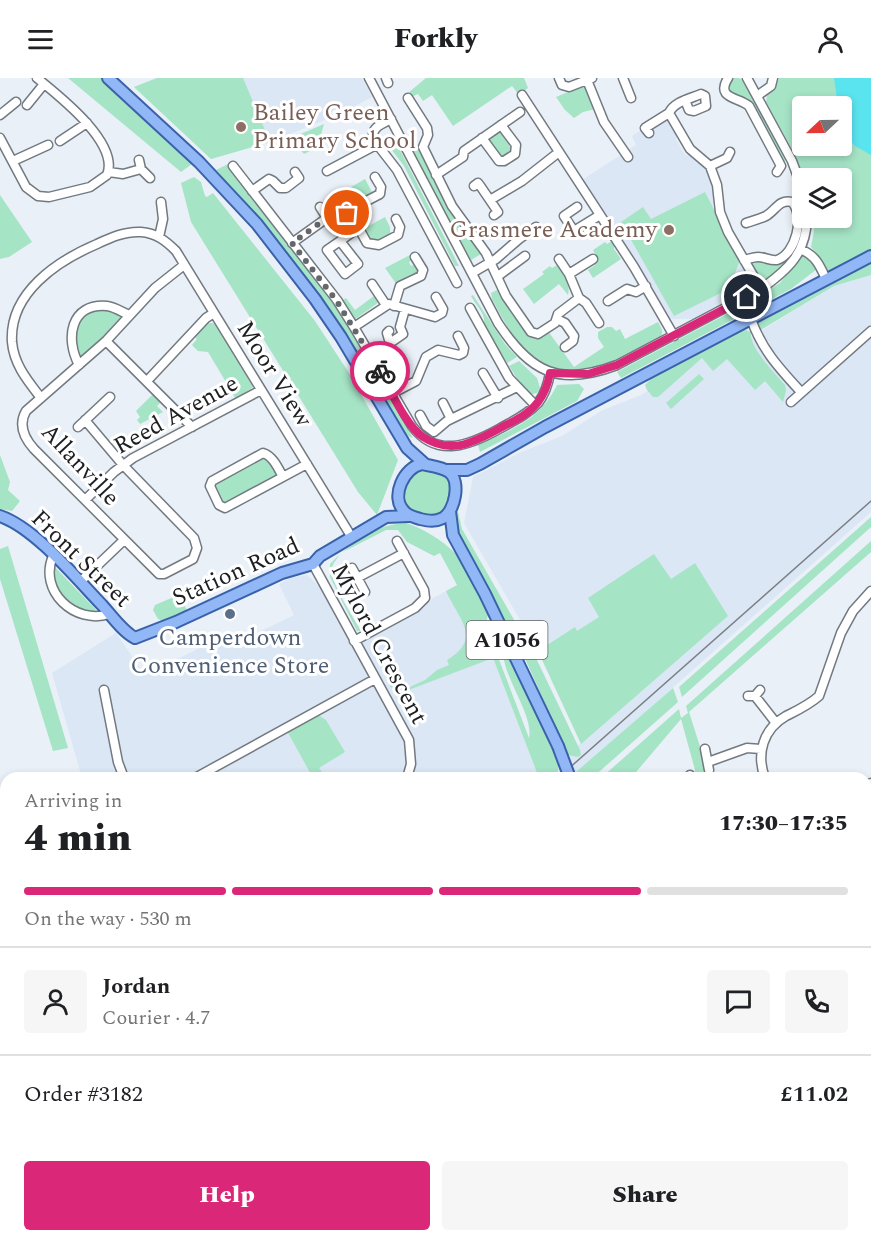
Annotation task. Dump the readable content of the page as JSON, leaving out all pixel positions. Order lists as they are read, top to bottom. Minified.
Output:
{"streets":{"main road":["Front Street","Station Road","A1056"],"street":["Moor View","Reed Avenue","Allanville","Mylord Crescent"]},"crossings":[["Moor View","Reed Avenue"],["Moor View","Allanville"],["Moor View","Station Road"],["Reed Avenue","Allanville"],["Allanville","Front Street"],["Front Street","Station Road"],["Station Road","A1056"],["Station Road","Mylord Crescent"]],"places":["Bailey Green Primary School","Grasmere Academy","Camperdown Convenience Store"],"north":"left","page":{"header":"Forkly","heading":["4 min","Arriving in","17:30–17:35"],"panel":["Jordan","Courier · 4.7","Order #3182","£11.02"],"bar":"On the way · 530 m","buttons":["Help","Share"]}}
